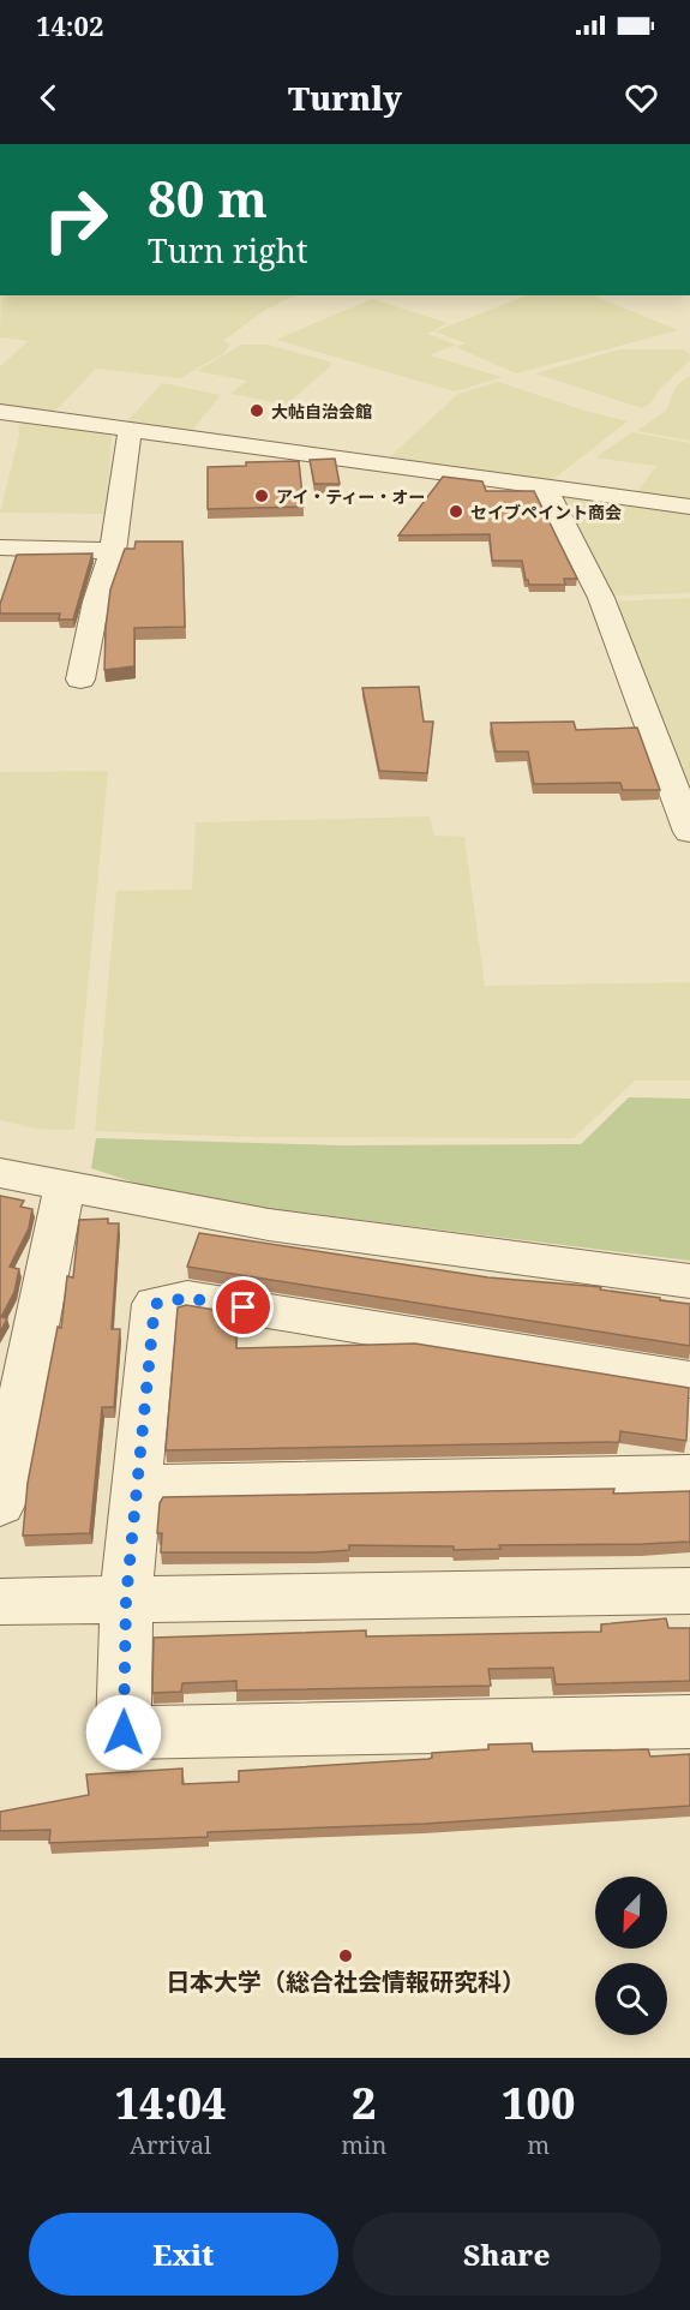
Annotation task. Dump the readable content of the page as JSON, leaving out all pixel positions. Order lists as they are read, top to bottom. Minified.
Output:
{"places":["大帖自治会館","アイ・ティー・オー","セイブペイント商会","日本大学（総合社会情報研究科）"],"north":"bottom left","page":{"status":"14:02","header":"Turnly","turn":["80 m","Turn right"],"eta":["14:04","Arrival","2","min","100","m"],"buttons":["Exit","Share"]}}
